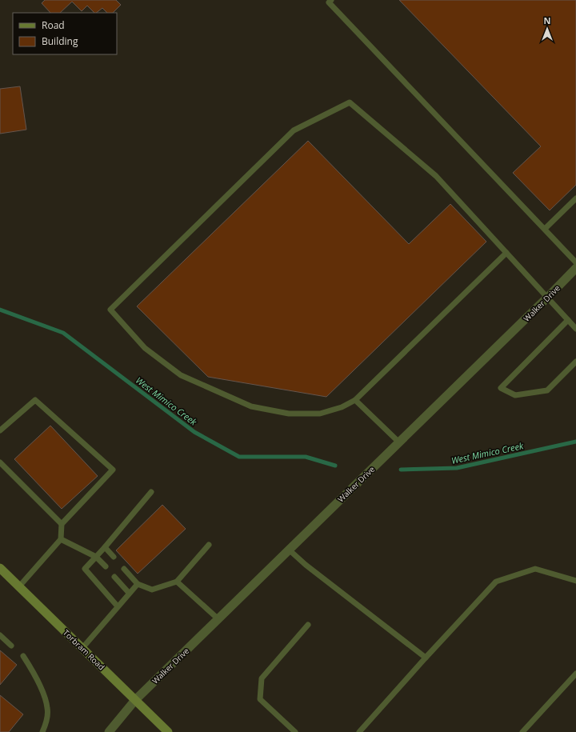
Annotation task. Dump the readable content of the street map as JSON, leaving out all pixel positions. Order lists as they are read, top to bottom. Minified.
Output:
{"streets":{"main road":["Torbram Road"],"street":["Walker Drive"]},"crossings":[["Walker Drive","Torbram Road"]],"water":["West Mimico Creek"],"legend":["Road","Building"],"north":"top"}
